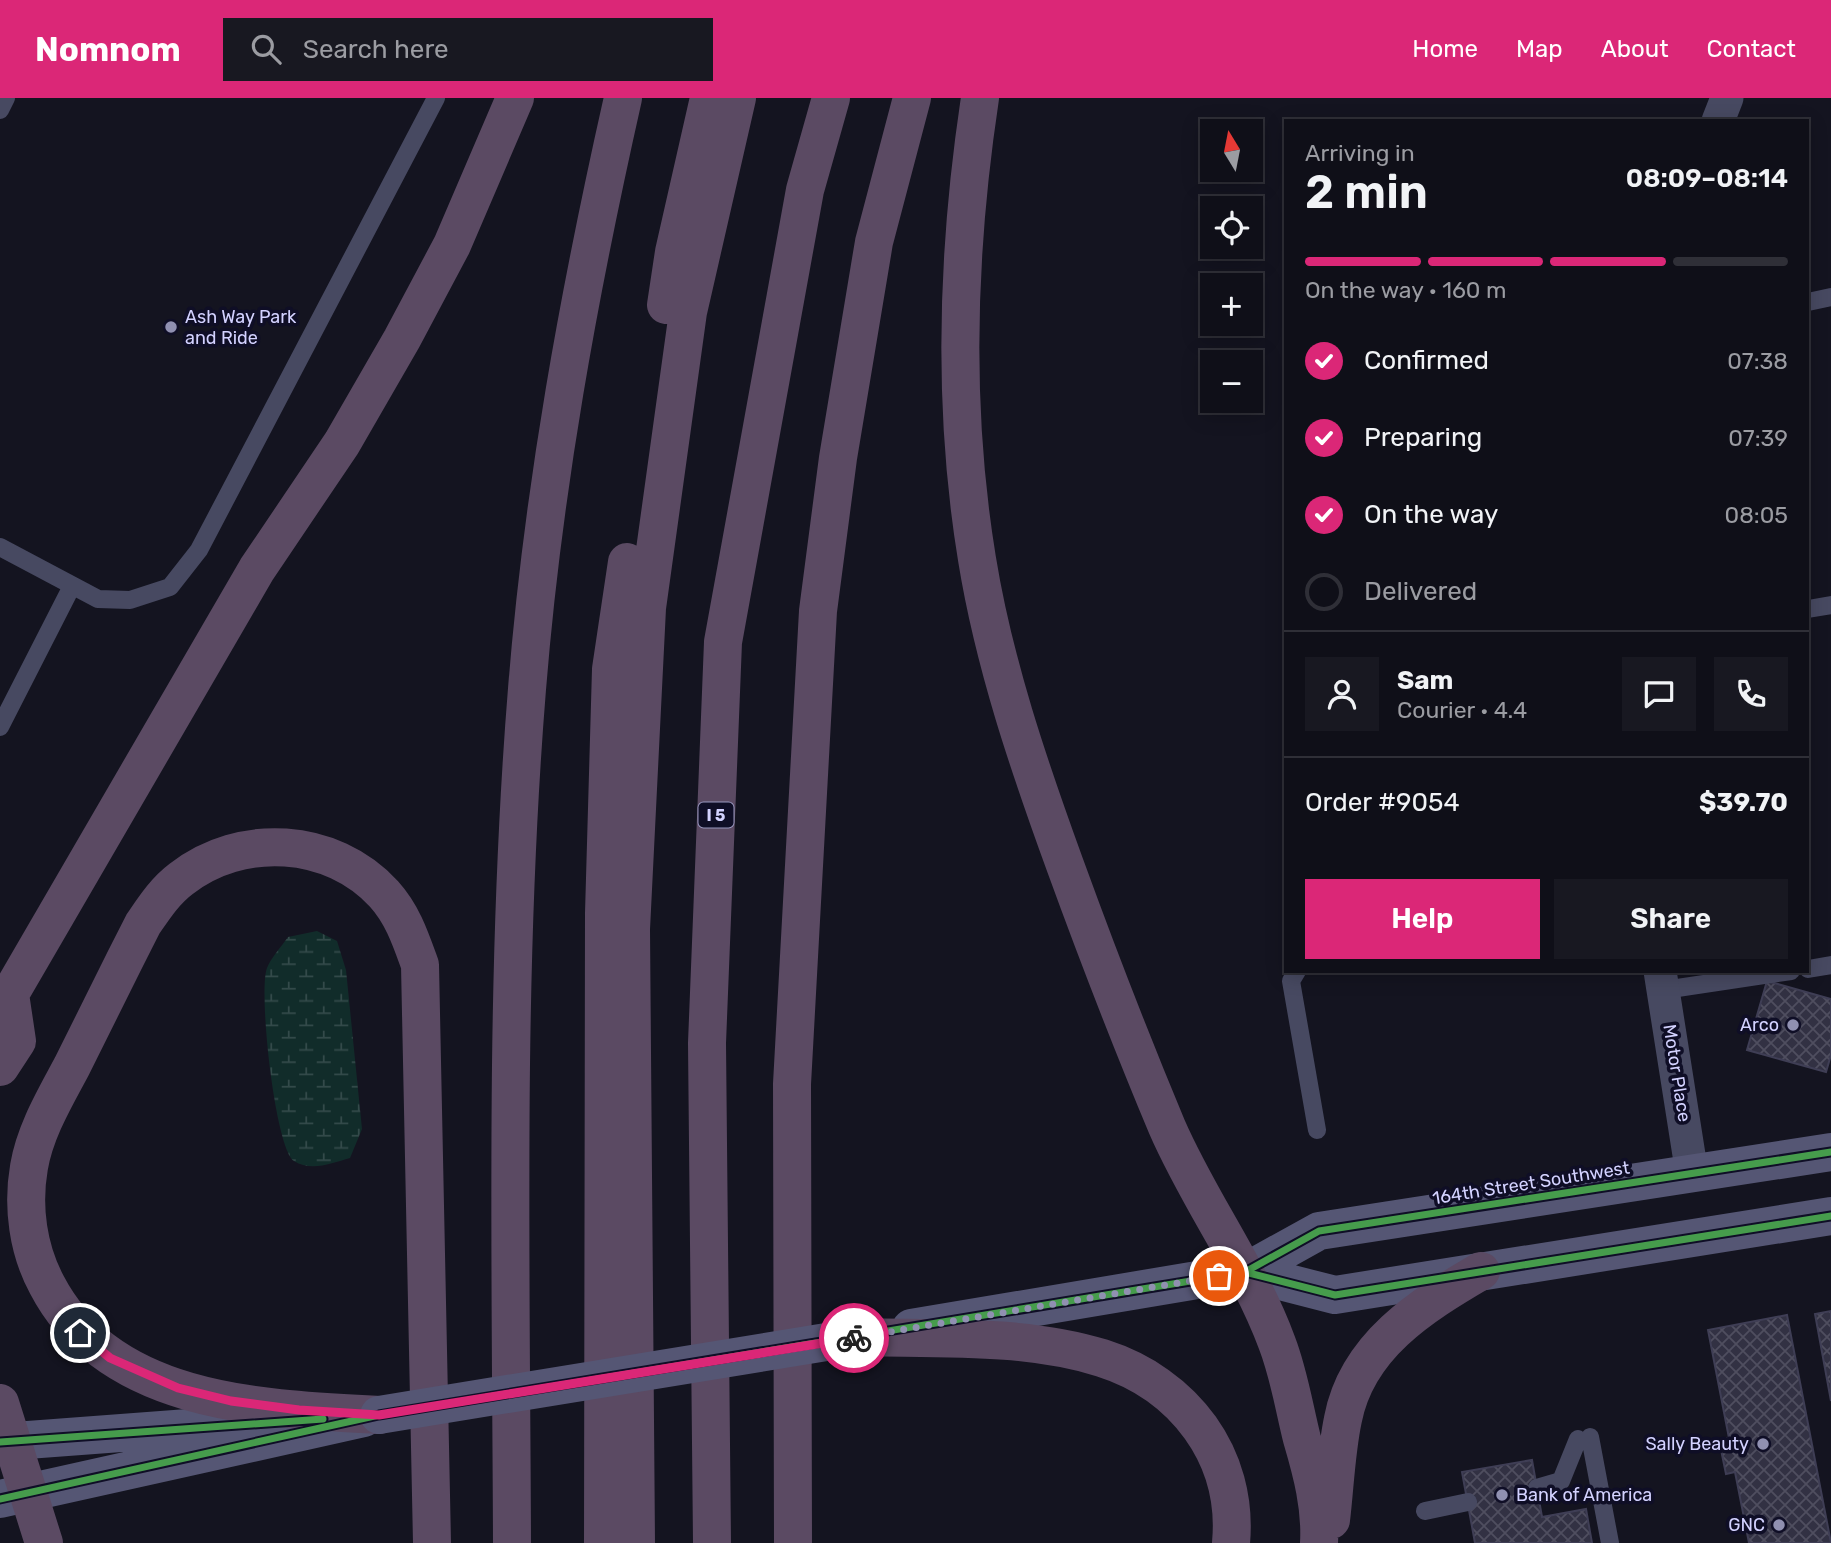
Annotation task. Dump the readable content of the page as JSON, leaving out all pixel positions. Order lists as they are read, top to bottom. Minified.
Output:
{"streets":{"highway":["I 5"],"main road":["164th Street Southwest"],"street":["Motor Place"]},"crossings":[["Motor Place","164th Street Southwest"]],"places":["Ash Way Park and Ride","Arco","Sally Beauty","Bank of America","GNC"],"north":"top","page":{"header":"Nomnom","search":"Search here","nav":["Home","Map","About","Contact"],"map_buttons":["+","−"],"heading":["2 min","Arriving in","08:09–08:14"],"panel":["Sam","Courier · 4.4","Order #9054","$39.70"],"bar":"On the way · 160 m","list":[["Confirmed","07:38"],["Preparing","07:39"],["On the way","08:05"],"Delivered"],"buttons":["Help","Share"]}}
